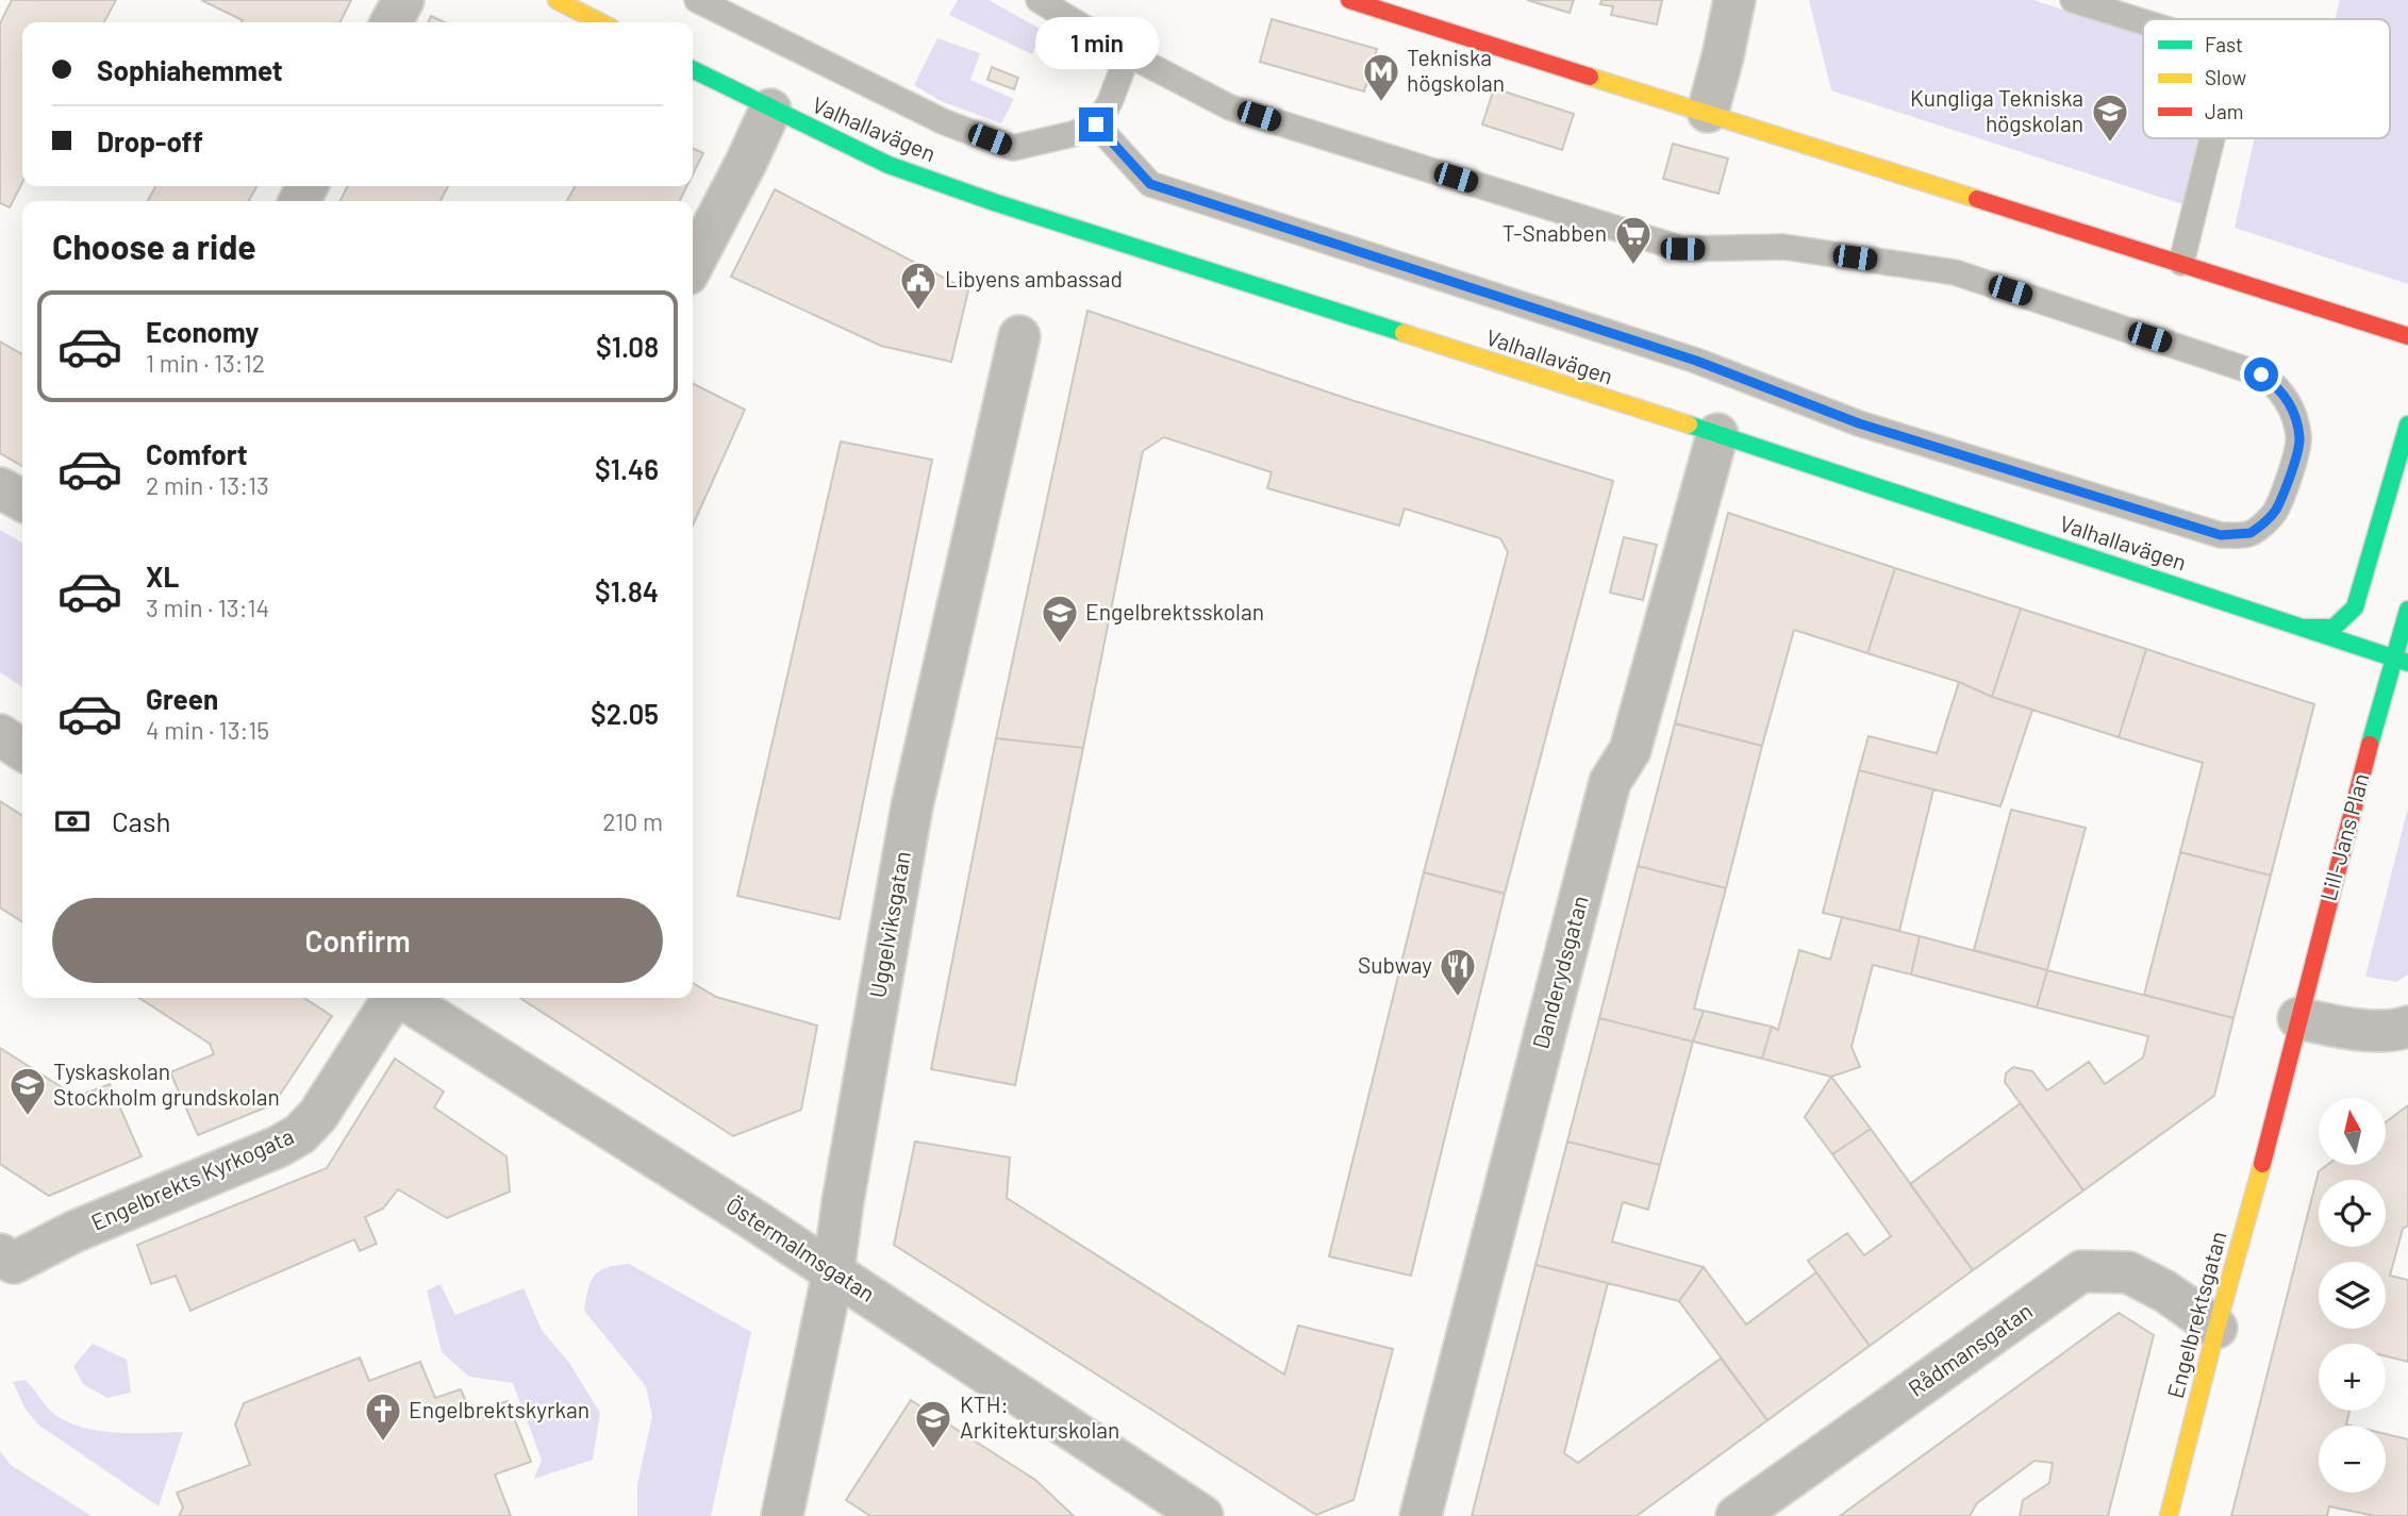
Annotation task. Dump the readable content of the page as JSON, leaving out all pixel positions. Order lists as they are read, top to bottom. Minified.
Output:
{"streets":{"main road":["Valhallavägen","Lill-Jans Plan","Engelbrektsgatan"],"street":["Uggelviksgatan","Danderydsgatan","Engelbrekts Kyrkogata","Östermalmsgatan","Rådmansgatan"]},"crossings":[["Valhallavägen","Lill-Jans Plan"],["Valhallavägen","Danderydsgatan"],["Lill-Jans Plan","Engelbrektsgatan"],["Uggelviksgatan","Östermalmsgatan"],["Engelbrektsgatan","Rådmansgatan"]],"places":{"metro station":["Tekniska högskolan"],"school or university":["Kungliga Tekniska högskolan","Engelbrektsskolan","Tyskaskolan Stockholm grundskolan","KTH: Arkitekturskolan"],"supermarket":["T-Snabben"],"public building":["Libyens ambassad"],"restaurant":["Subway"],"church":["Engelbrektskyrkan"]},"legend":["Fast","Slow","Jam"],"north":"top","page":{"bubble":"1 min","banner":["Sophiahemmet","Drop-off"],"heading":"Choose a ride","list":[{"name":"Economy","note":"1 min · 13:12","value":"$1.08"},{"name":"Comfort","note":"2 min · 13:13","value":"$1.46"},{"name":"XL","note":"3 min · 13:14","value":"$1.84"},{"name":"Green","note":"4 min · 13:15","value":"$2.05"}],"pay":["Cash","210 m"],"buttons":"Confirm","map_buttons":["+","−"]}}
